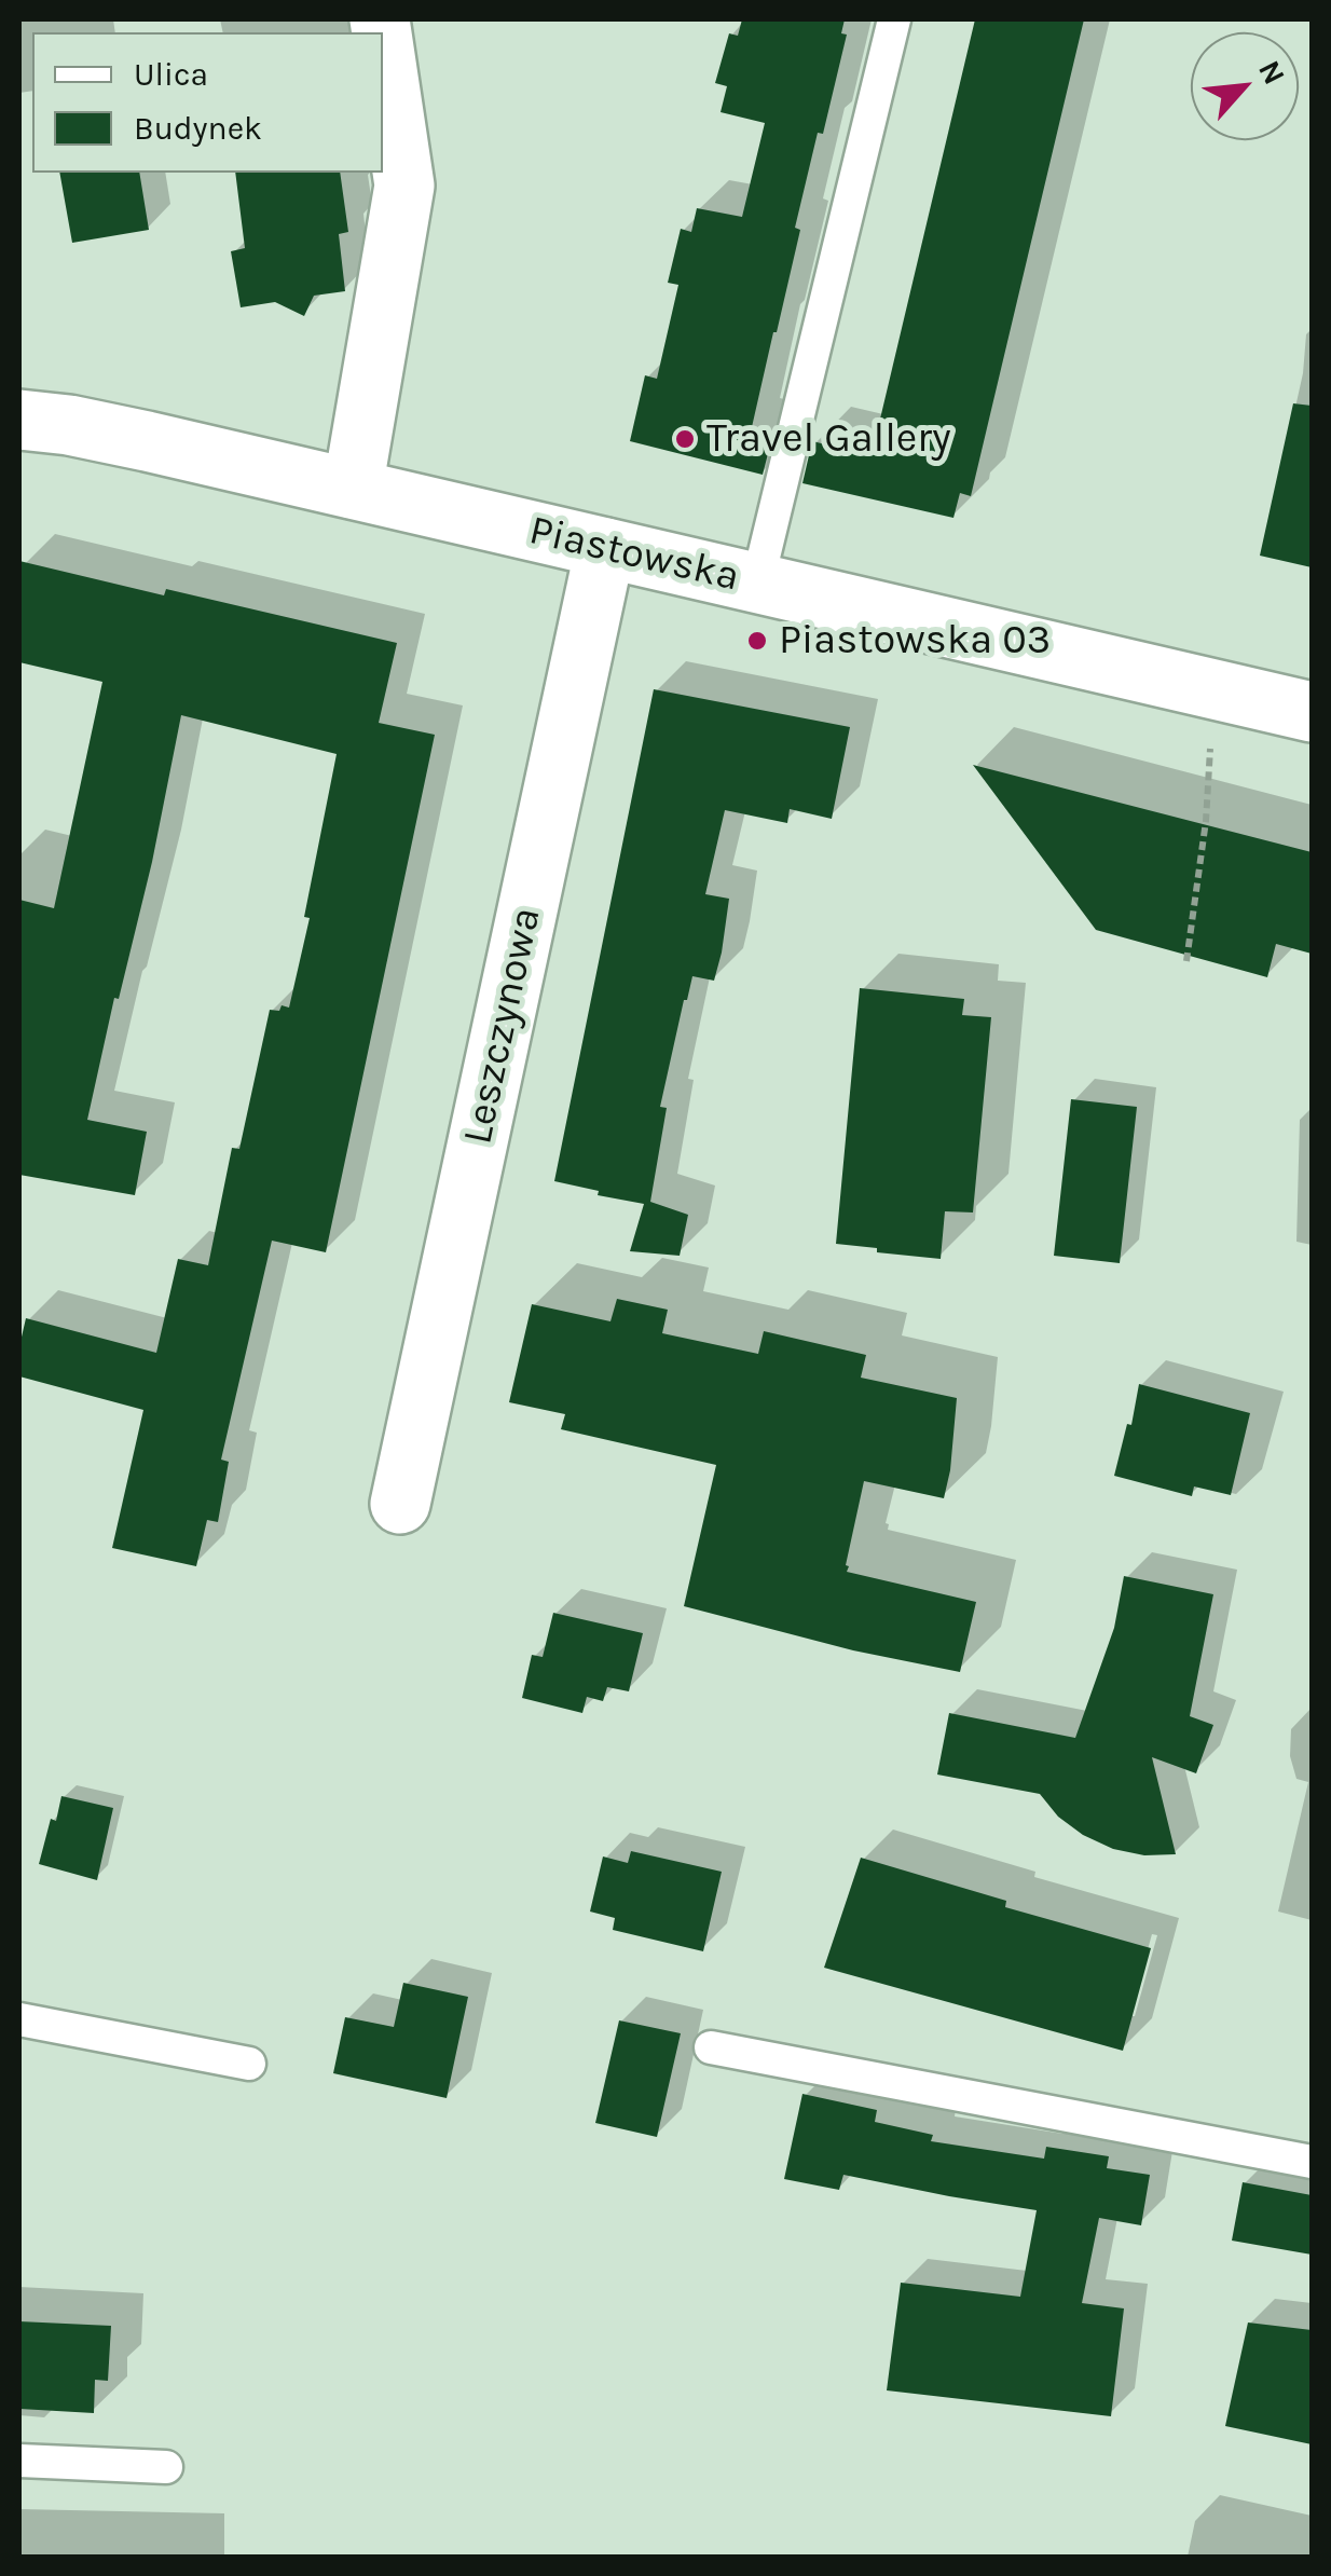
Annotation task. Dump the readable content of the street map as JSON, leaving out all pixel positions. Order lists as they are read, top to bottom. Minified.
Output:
{"streets":{"street":["Piastowska","Leszczynowa"]},"crossings":[["Piastowska","Leszczynowa"]],"places":["Travel Gallery","Piastowska 03"],"legend":["Ulica","Budynek"],"north":"top right"}
